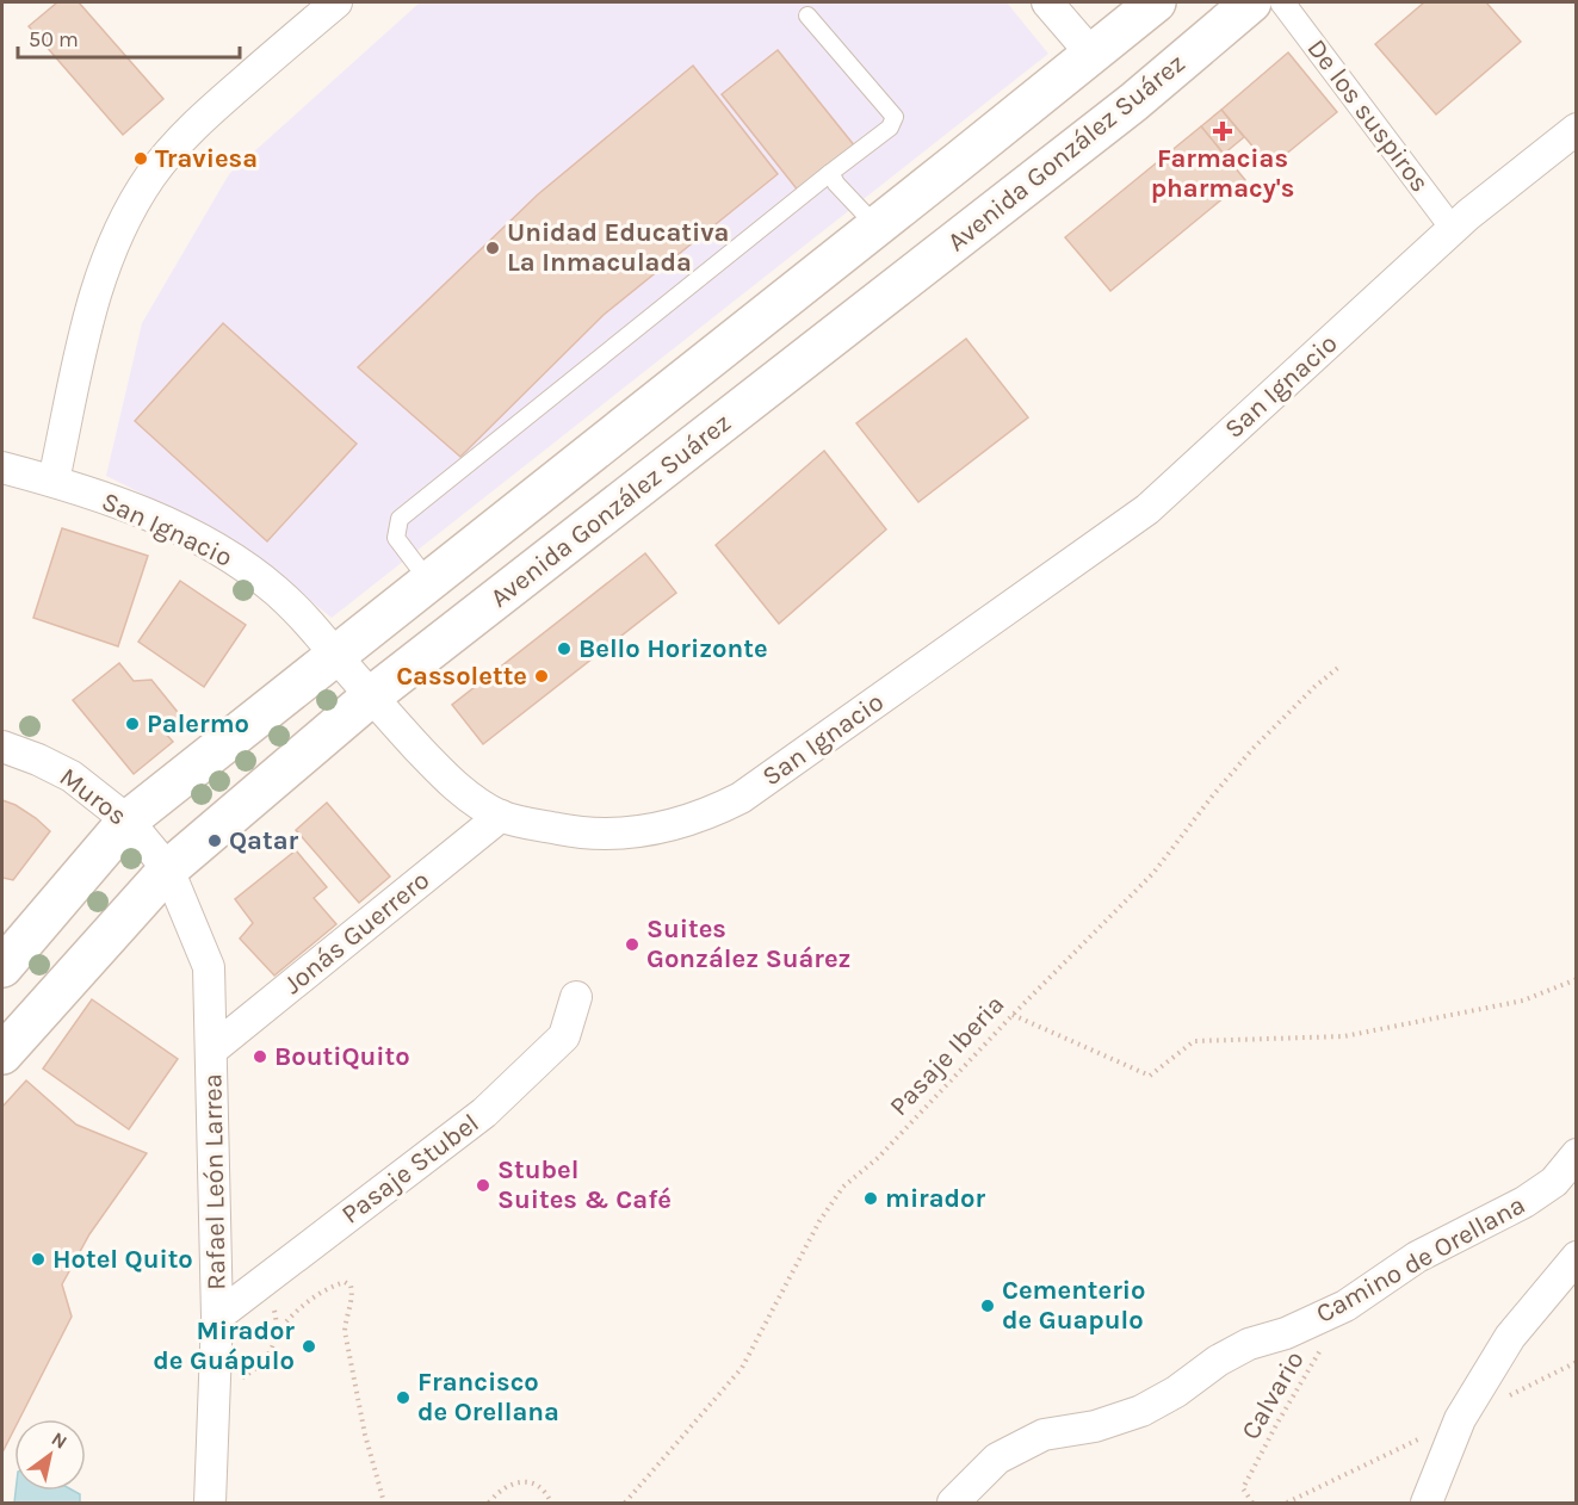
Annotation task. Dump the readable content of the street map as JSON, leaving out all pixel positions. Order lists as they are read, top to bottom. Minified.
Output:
{"streets":{"main road":["Avenida González Suárez"],"street":["De los suspiros","San Ignacio","Muros","Jonás Guerrero","Pasaje Stubel","Rafael León Larrea","Camino de Orellana"],"path":["Pasaje Iberia","Calvario"]},"crossings":[["De los suspiros","San Ignacio"],["Avenida González Suárez","San Ignacio"],["Avenida González Suárez","Muros"],["Avenida González Suárez","Rafael León Larrea"],["San Ignacio","Jonás Guerrero"],["Muros","Rafael León Larrea"],["Jonás Guerrero","Rafael León Larrea"],["Pasaje Stubel","Rafael León Larrea"],["Camino de Orellana","Calvario"]],"places":{"health":["Farmacias pharmacy's"],"other":["Traviesa","Unidad Educativa La Inmaculada","Bello Horizonte","Cassolette","Palermo","Qatar","Suites González Suárez","BoutiQuito","Stubel Suites & Café","mirador","Hotel Quito","Cementerio de Guapulo","Mirador de Guápulo","Francisco de Orellana"]},"scale_bar":"50 m","north":"top right"}
